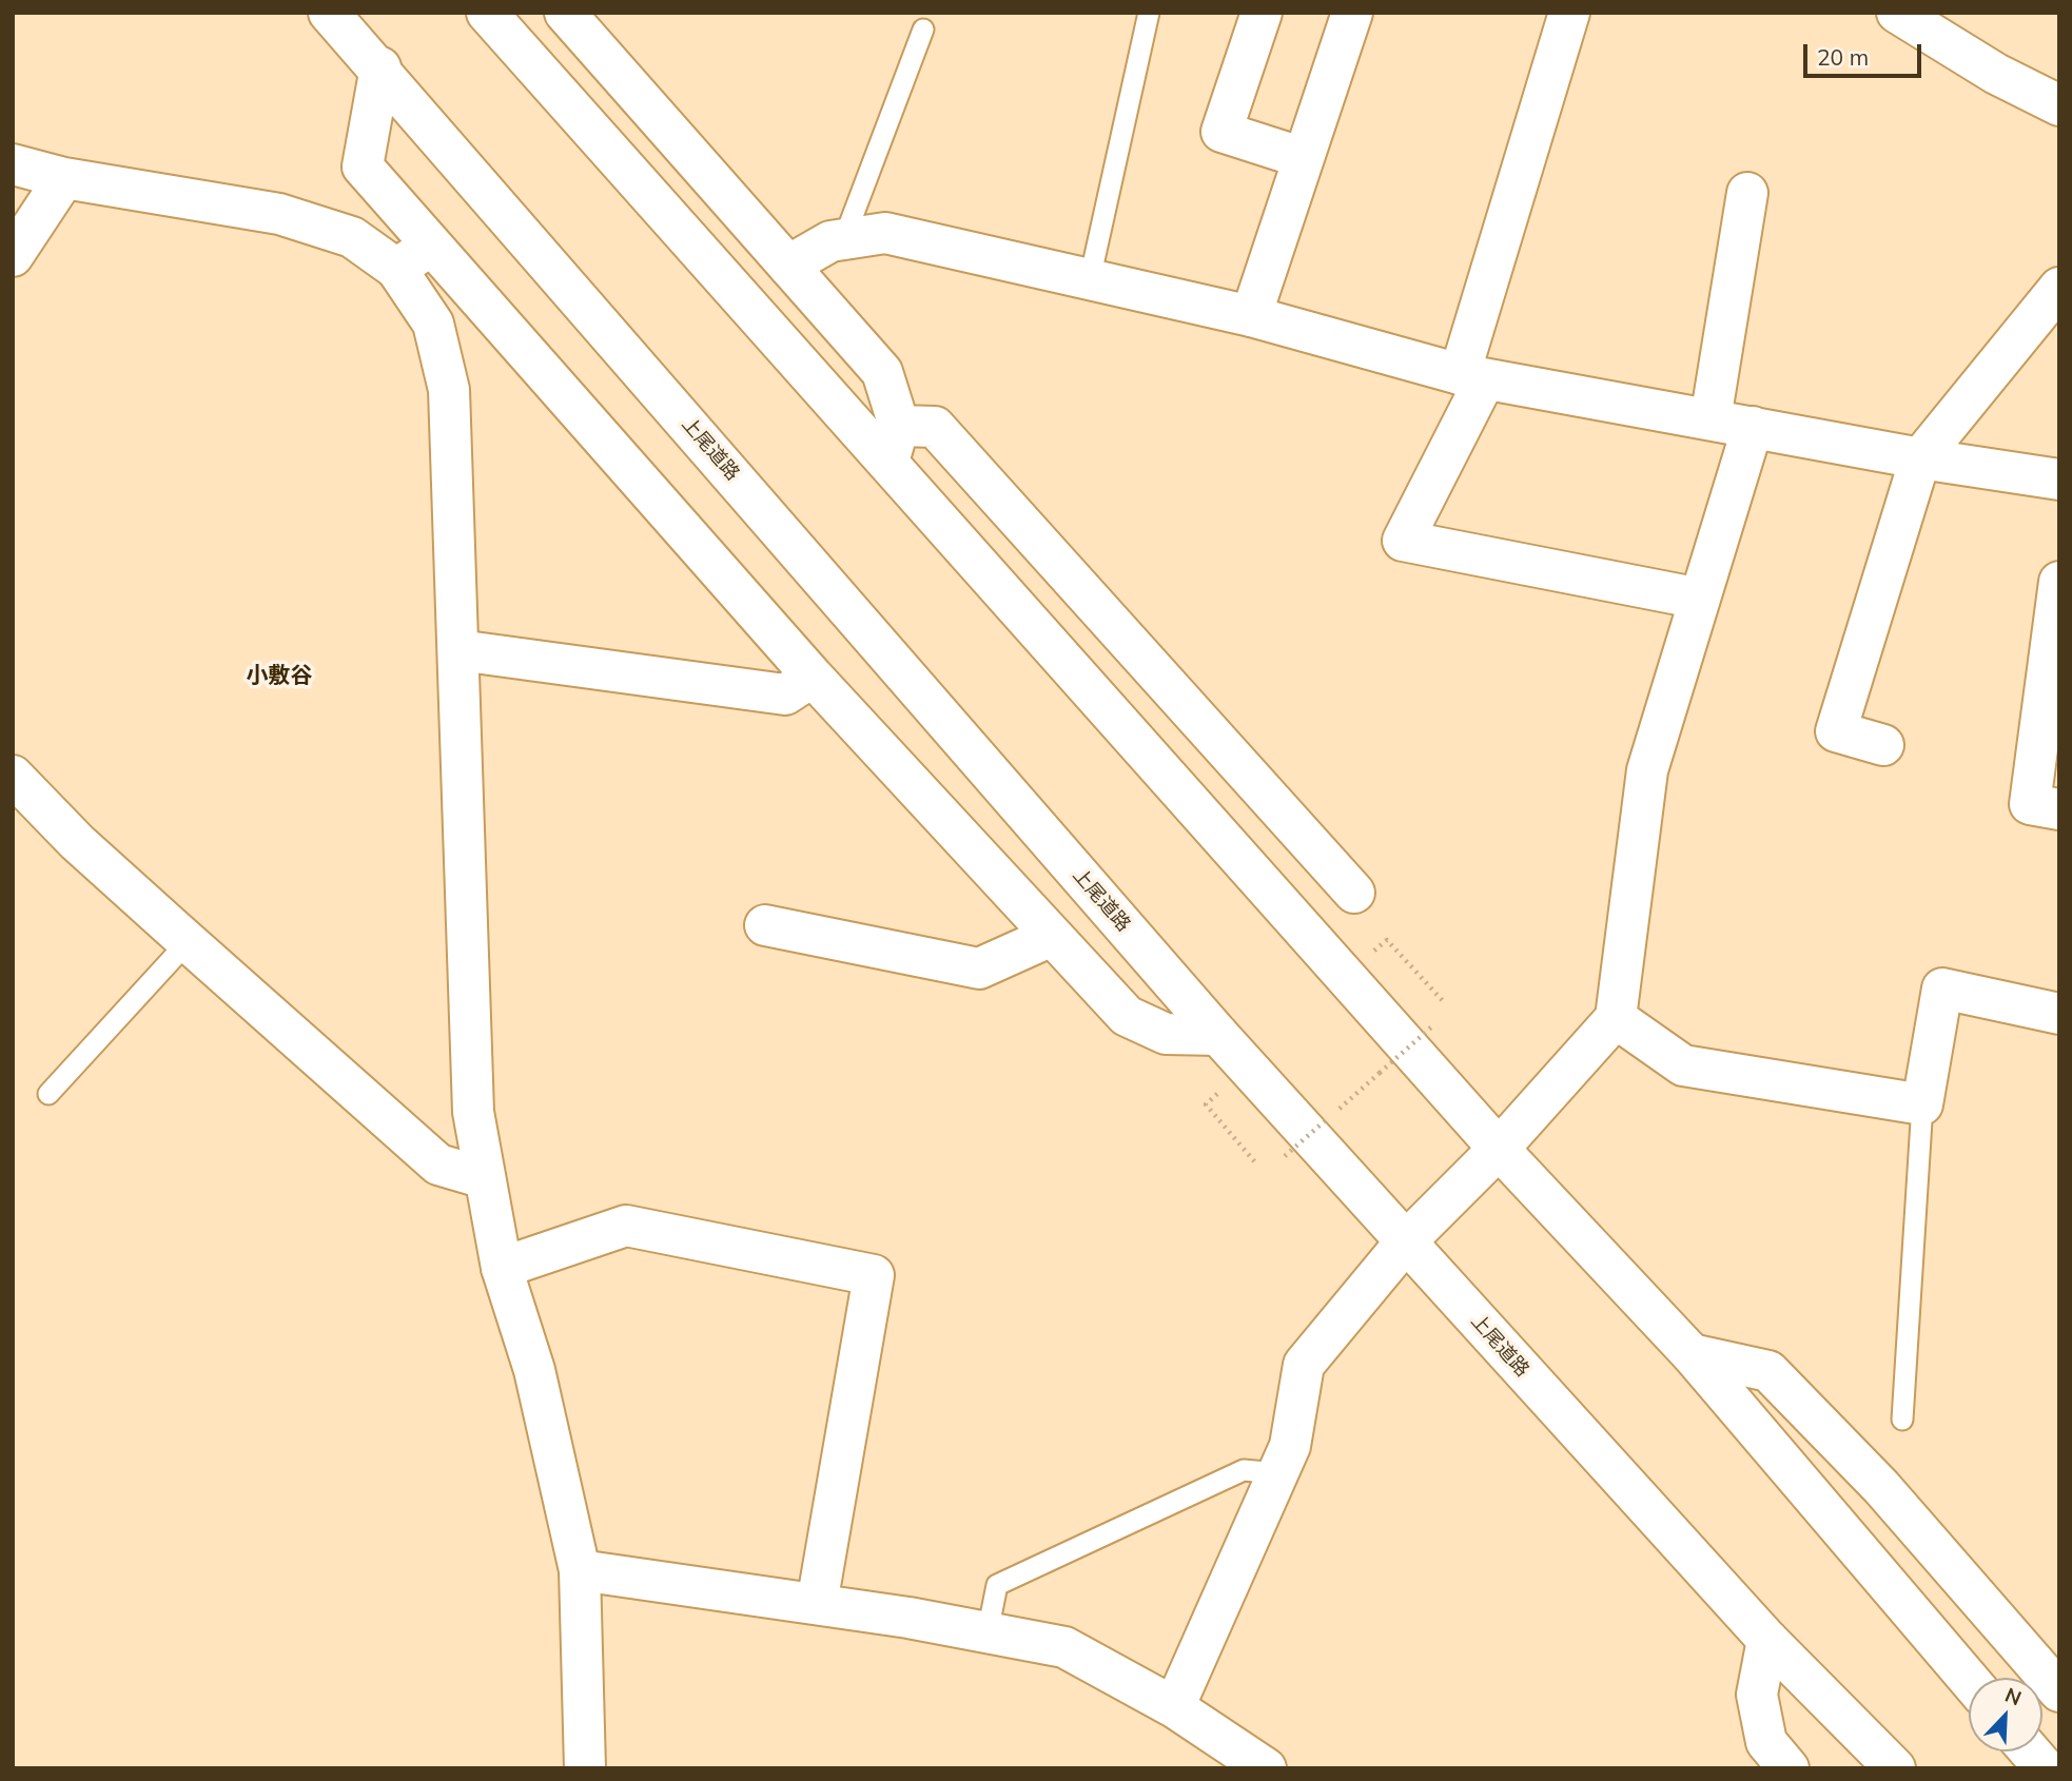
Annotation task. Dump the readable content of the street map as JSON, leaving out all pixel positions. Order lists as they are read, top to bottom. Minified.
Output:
{"streets":{"main road":["上尾道路"]},"districts":["小敷谷"],"scale_bar":"20 m","north":"top right"}
